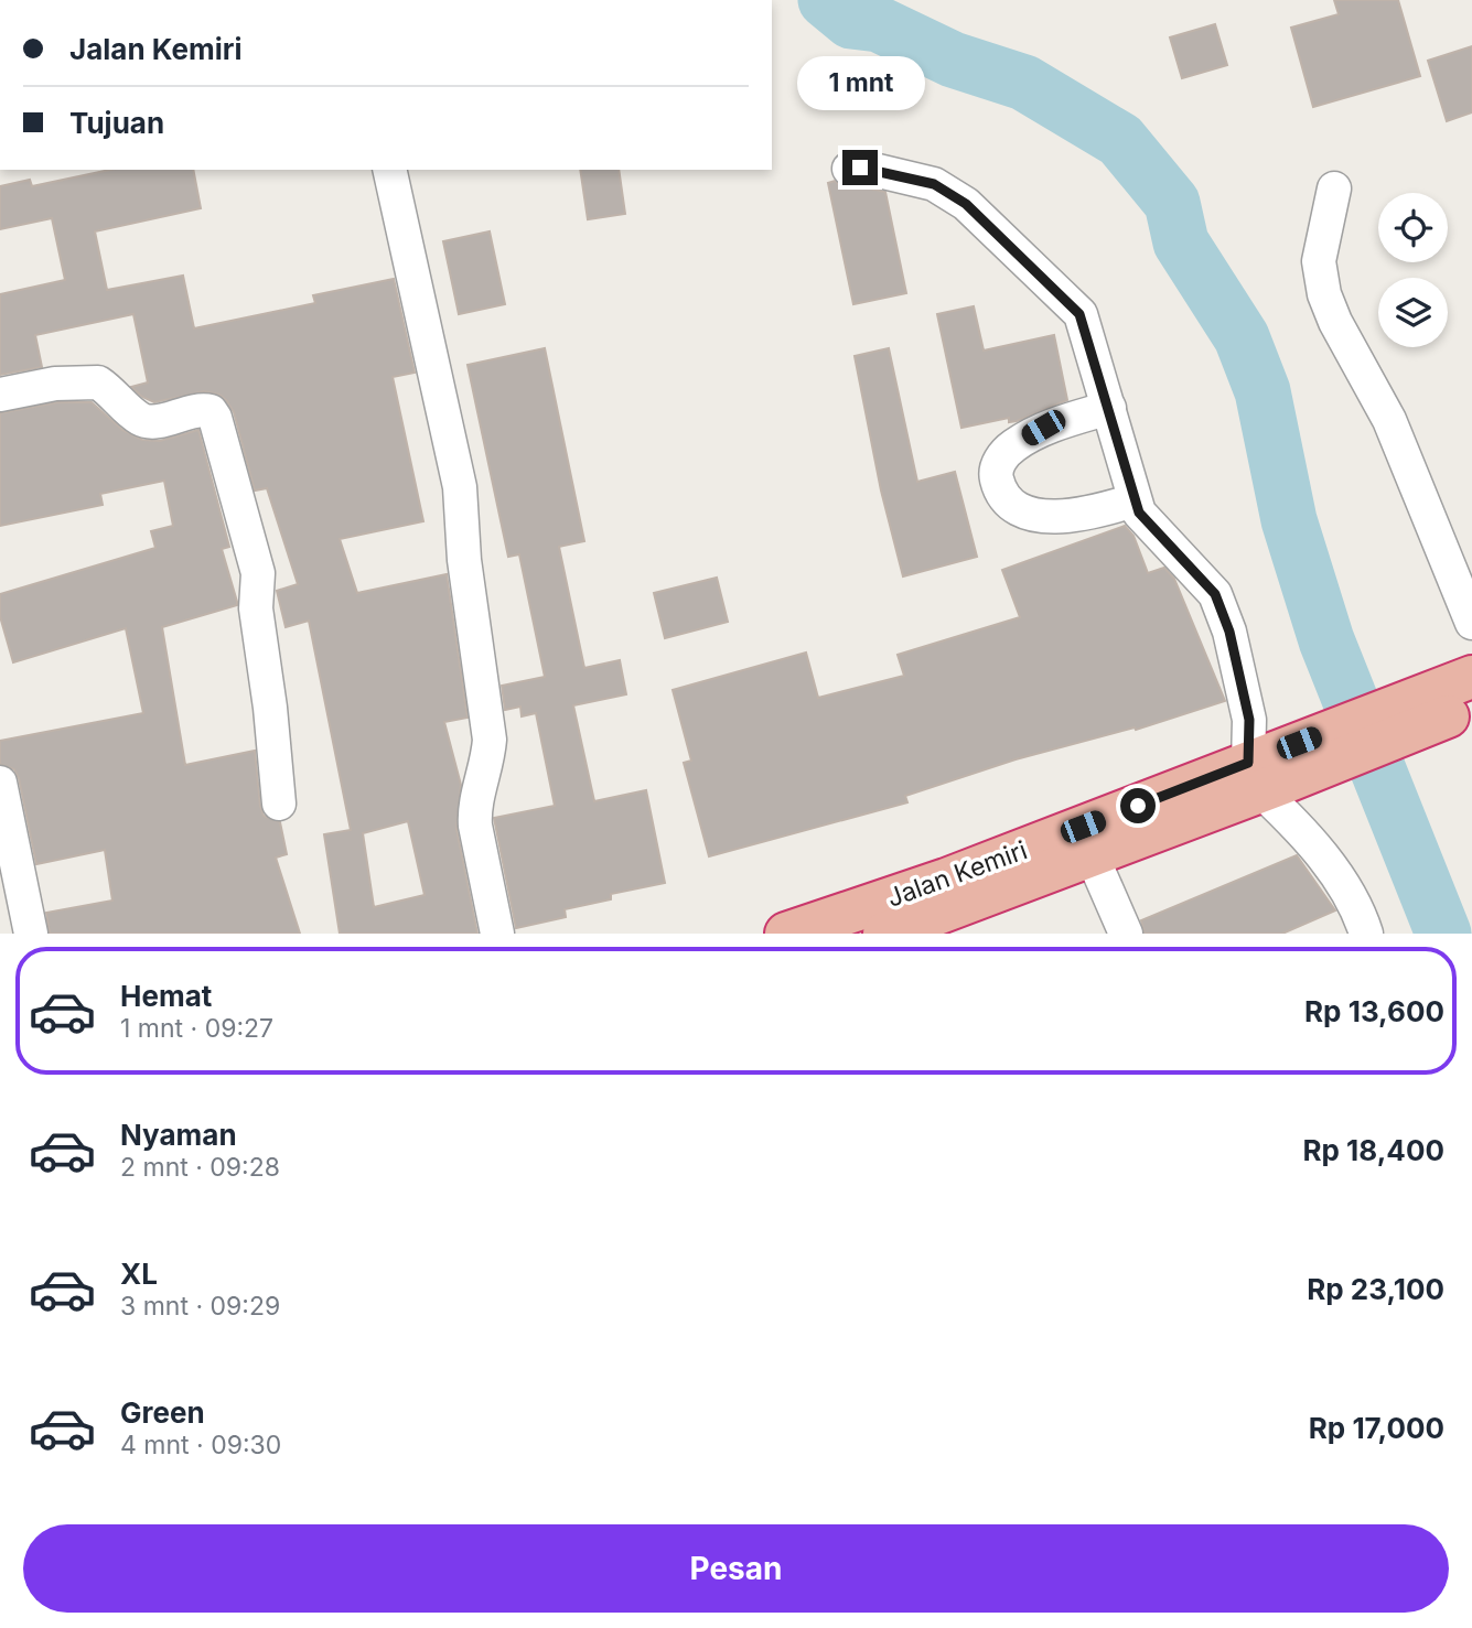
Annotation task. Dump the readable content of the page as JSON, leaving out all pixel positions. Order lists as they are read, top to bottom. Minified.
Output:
{"streets":{"highway":["Jalan Kemiri"]},"page":{"banner":["Jalan Kemiri","Tujuan"],"bubble":"1 mnt","list":[{"name":"Hemat","note":"1 mnt · 09:27","value":"Rp 13,600"},{"name":"Nyaman","note":"2 mnt · 09:28","value":"Rp 18,400"},{"name":"XL","note":"3 mnt · 09:29","value":"Rp 23,100"},{"name":"Green","note":"4 mnt · 09:30","value":"Rp 17,000"}],"buttons":"Pesan"}}
